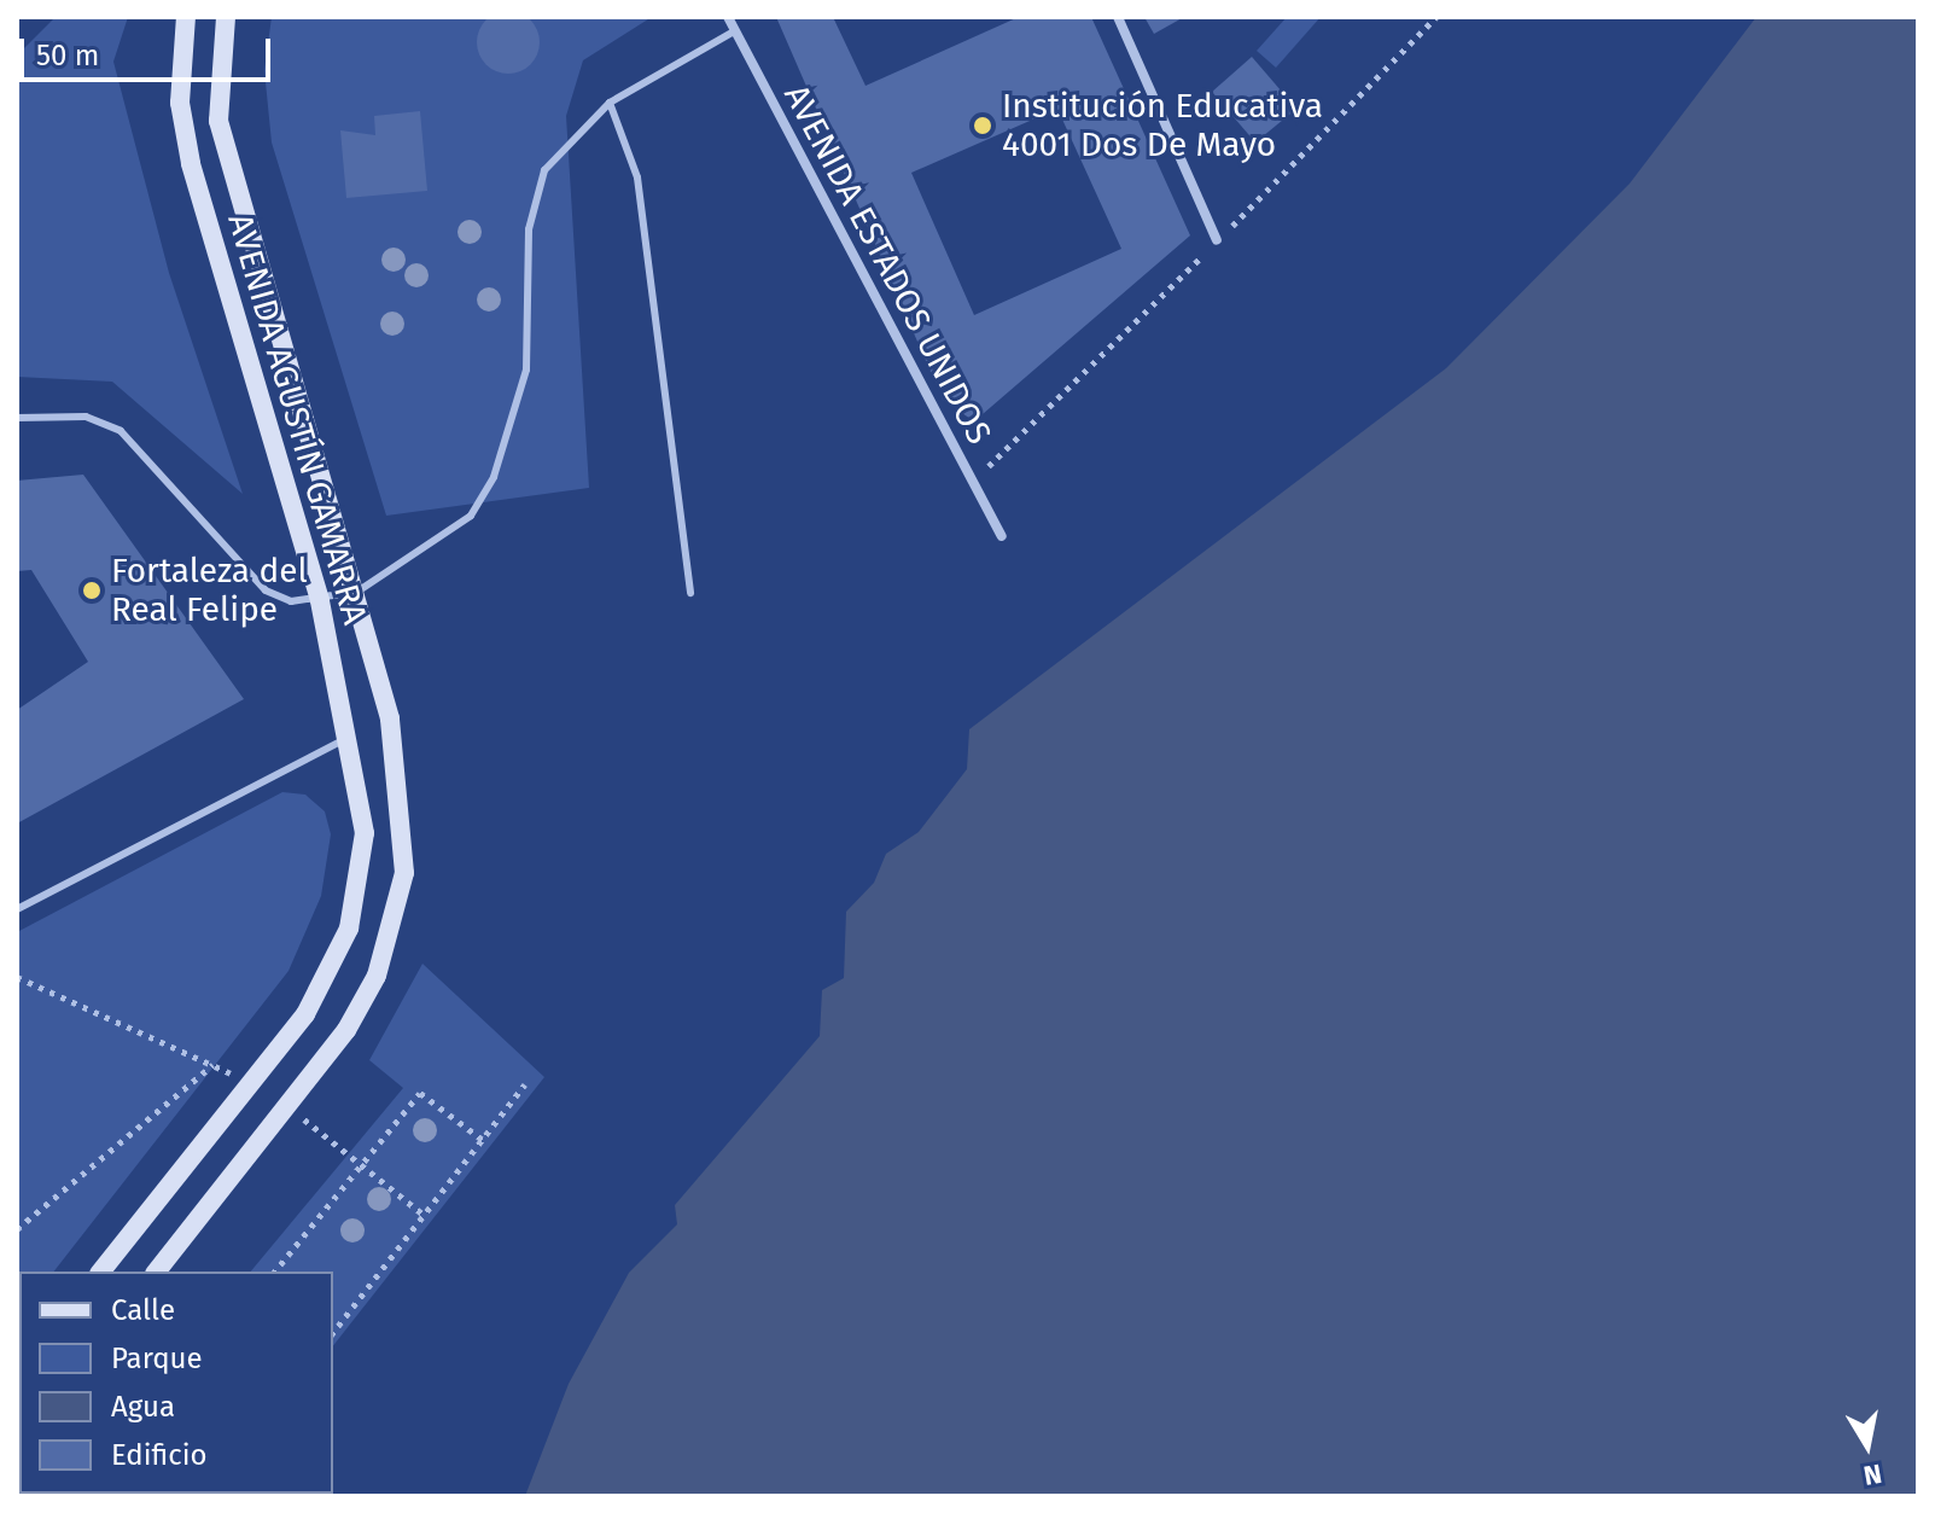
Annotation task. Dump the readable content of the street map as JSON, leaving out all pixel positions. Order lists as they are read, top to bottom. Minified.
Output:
{"streets":{"main road":["AVENIDA AGUSTÍN GAMARRA"],"street":["AVENIDA ESTADOS UNIDOS"]},"places":["Institución Educativa 4001 Dos De Mayo","Fortaleza del Real Felipe"],"legend":["Calle","Parque","Agua","Edificio"],"scale_bar":"50 m","north":"bottom"}
